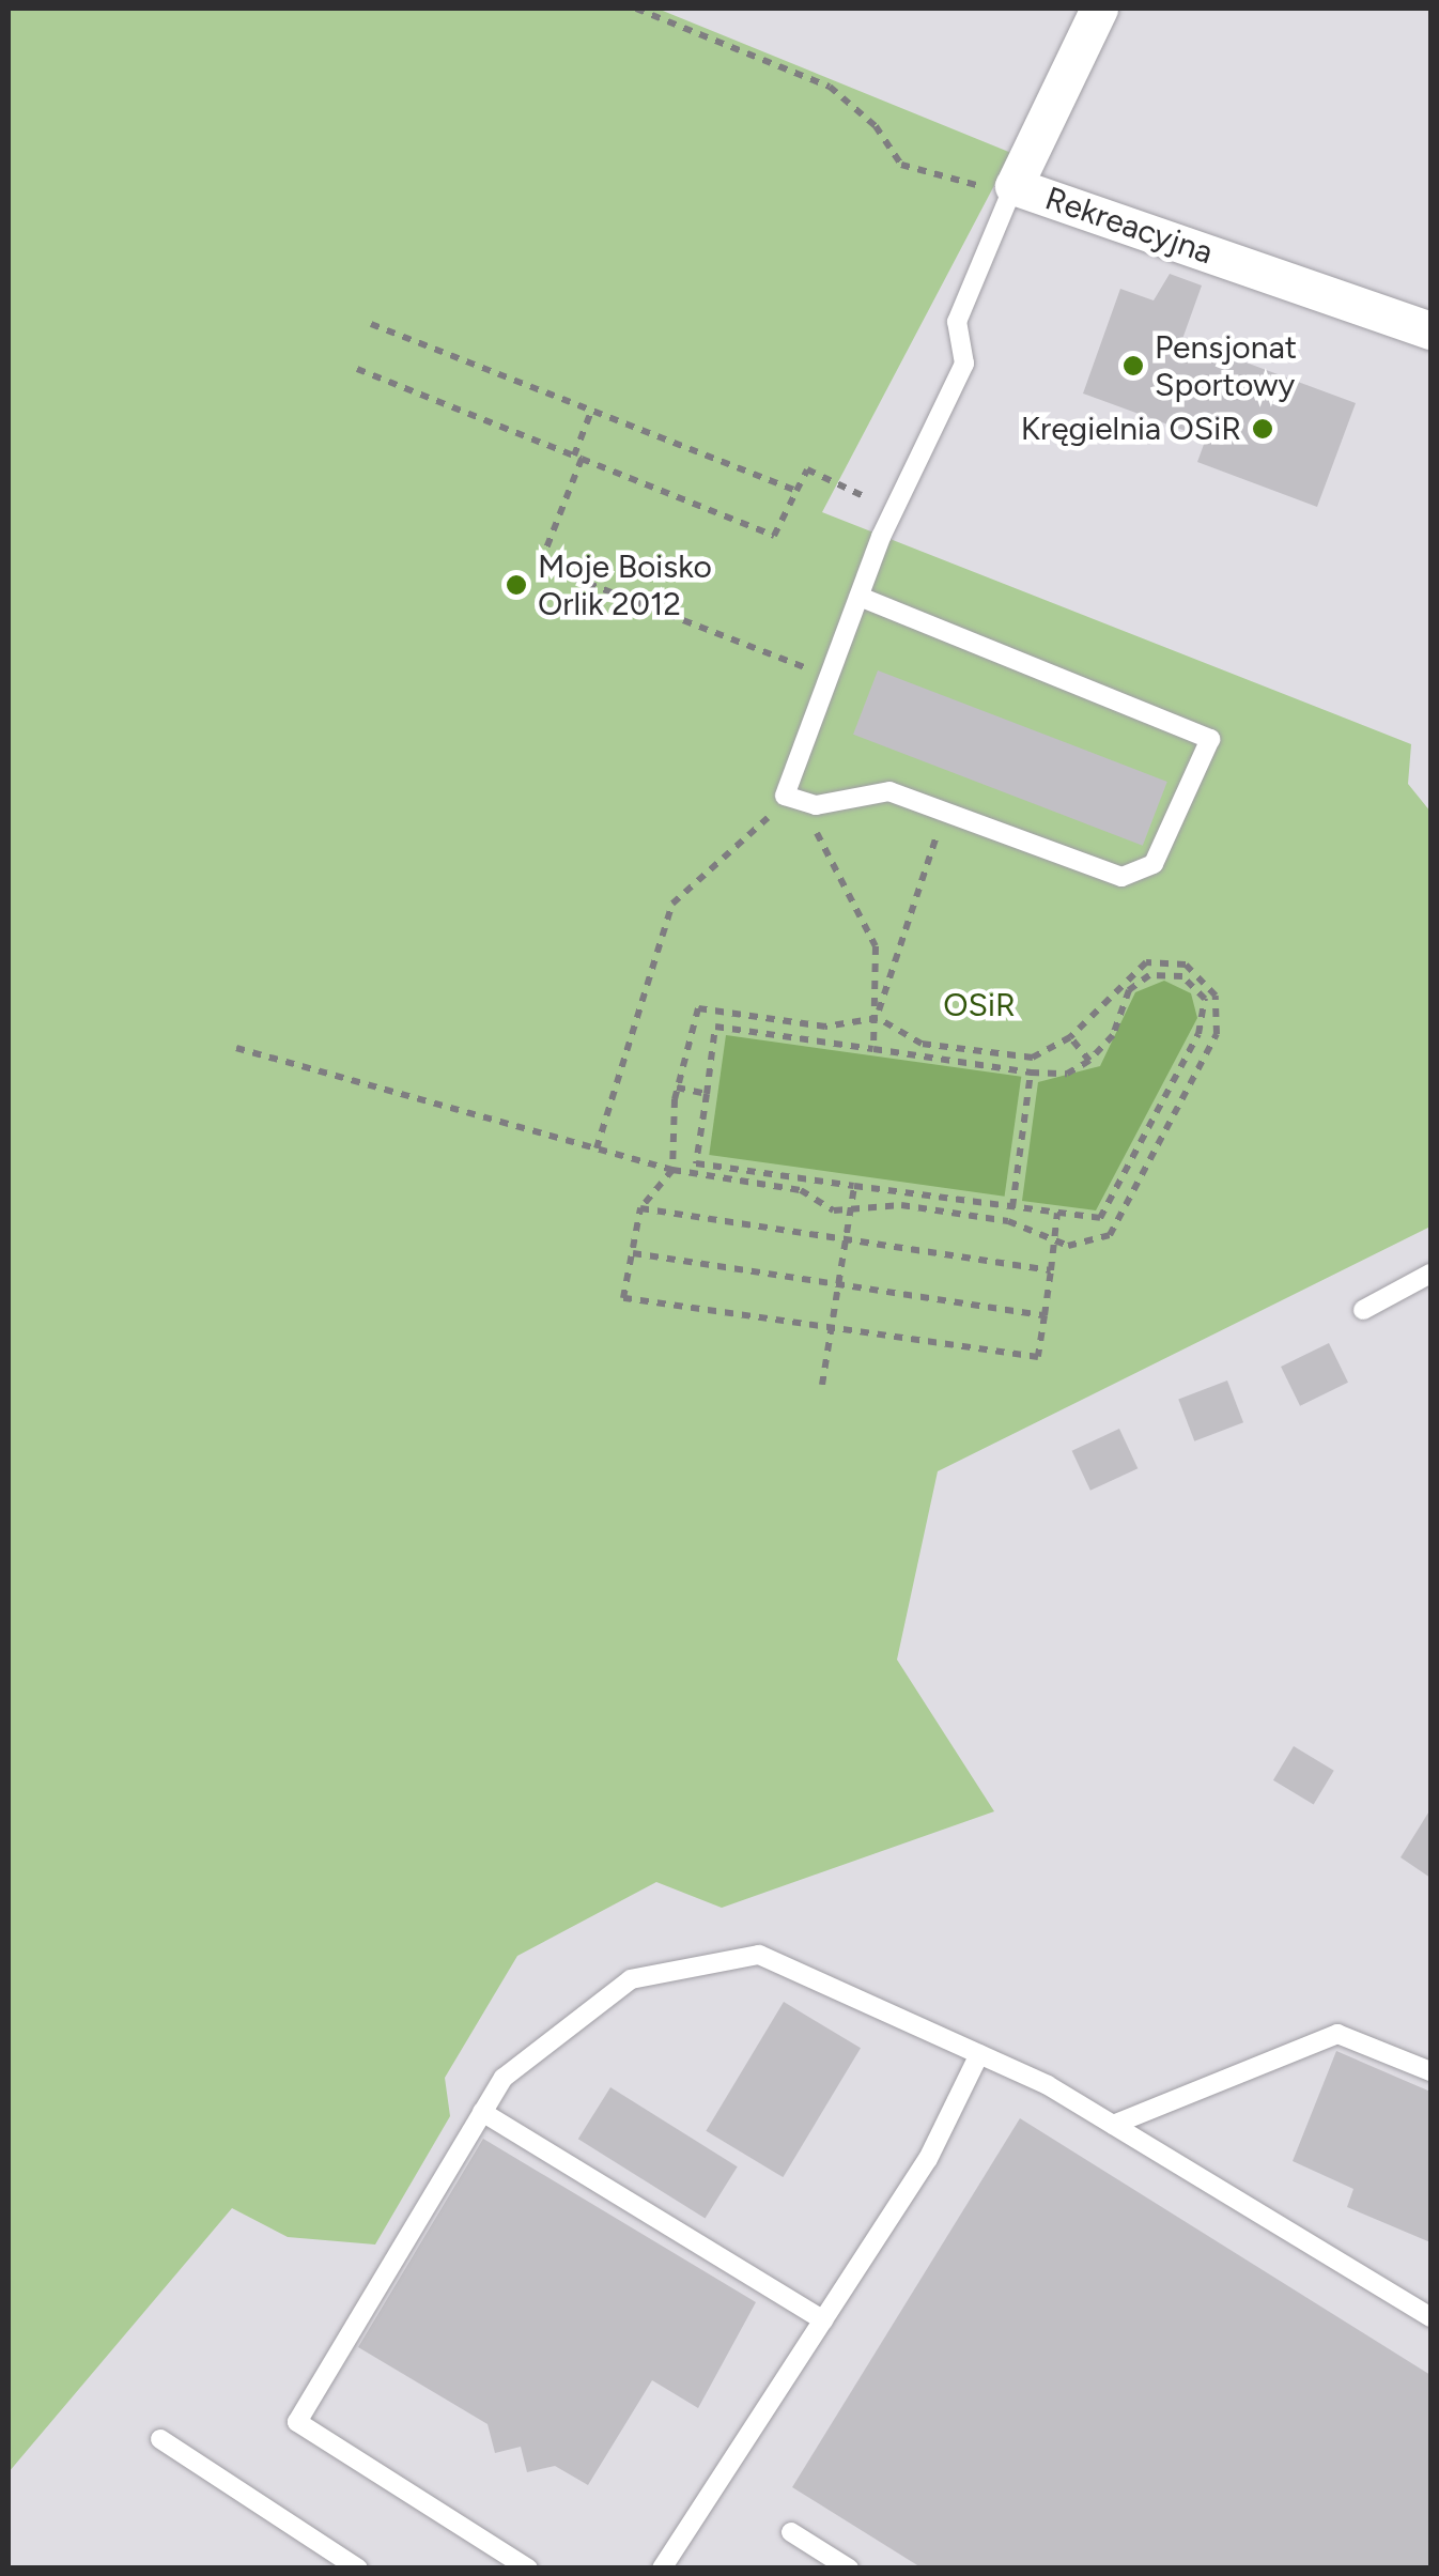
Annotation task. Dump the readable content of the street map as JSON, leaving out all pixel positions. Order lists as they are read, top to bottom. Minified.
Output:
{"streets":{"street":["Rekreacyjna"]},"parks":["OSiR"],"places":["Pensjonat Sportowy","Kręgielnia OSiR","Moje Boisko Orlik 2012"]}
